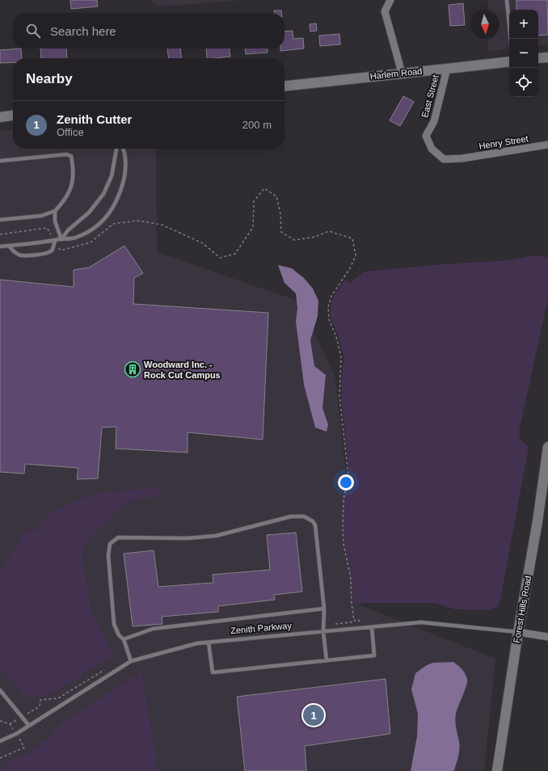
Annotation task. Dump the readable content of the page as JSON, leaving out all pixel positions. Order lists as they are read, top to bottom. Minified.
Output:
{"streets":{"street":["Harlem Road","East Street","Henry Street","Forest Hills Road","Zenith Parkway"]},"crossings":[["Harlem Road","East Street"],["East Street","Henry Street"],["Forest Hills Road","Zenith Parkway"]],"places":{"building":["Woodward Inc. - Rock Cut Campus"]},"north":"bottom","page":{"map_buttons":["+","−"],"search":"Search here","heading":"Nearby","list":[{"mark":"1","name":"Zenith Cutter","note":"Office","value":"200 m"}],"pins":"1"}}
